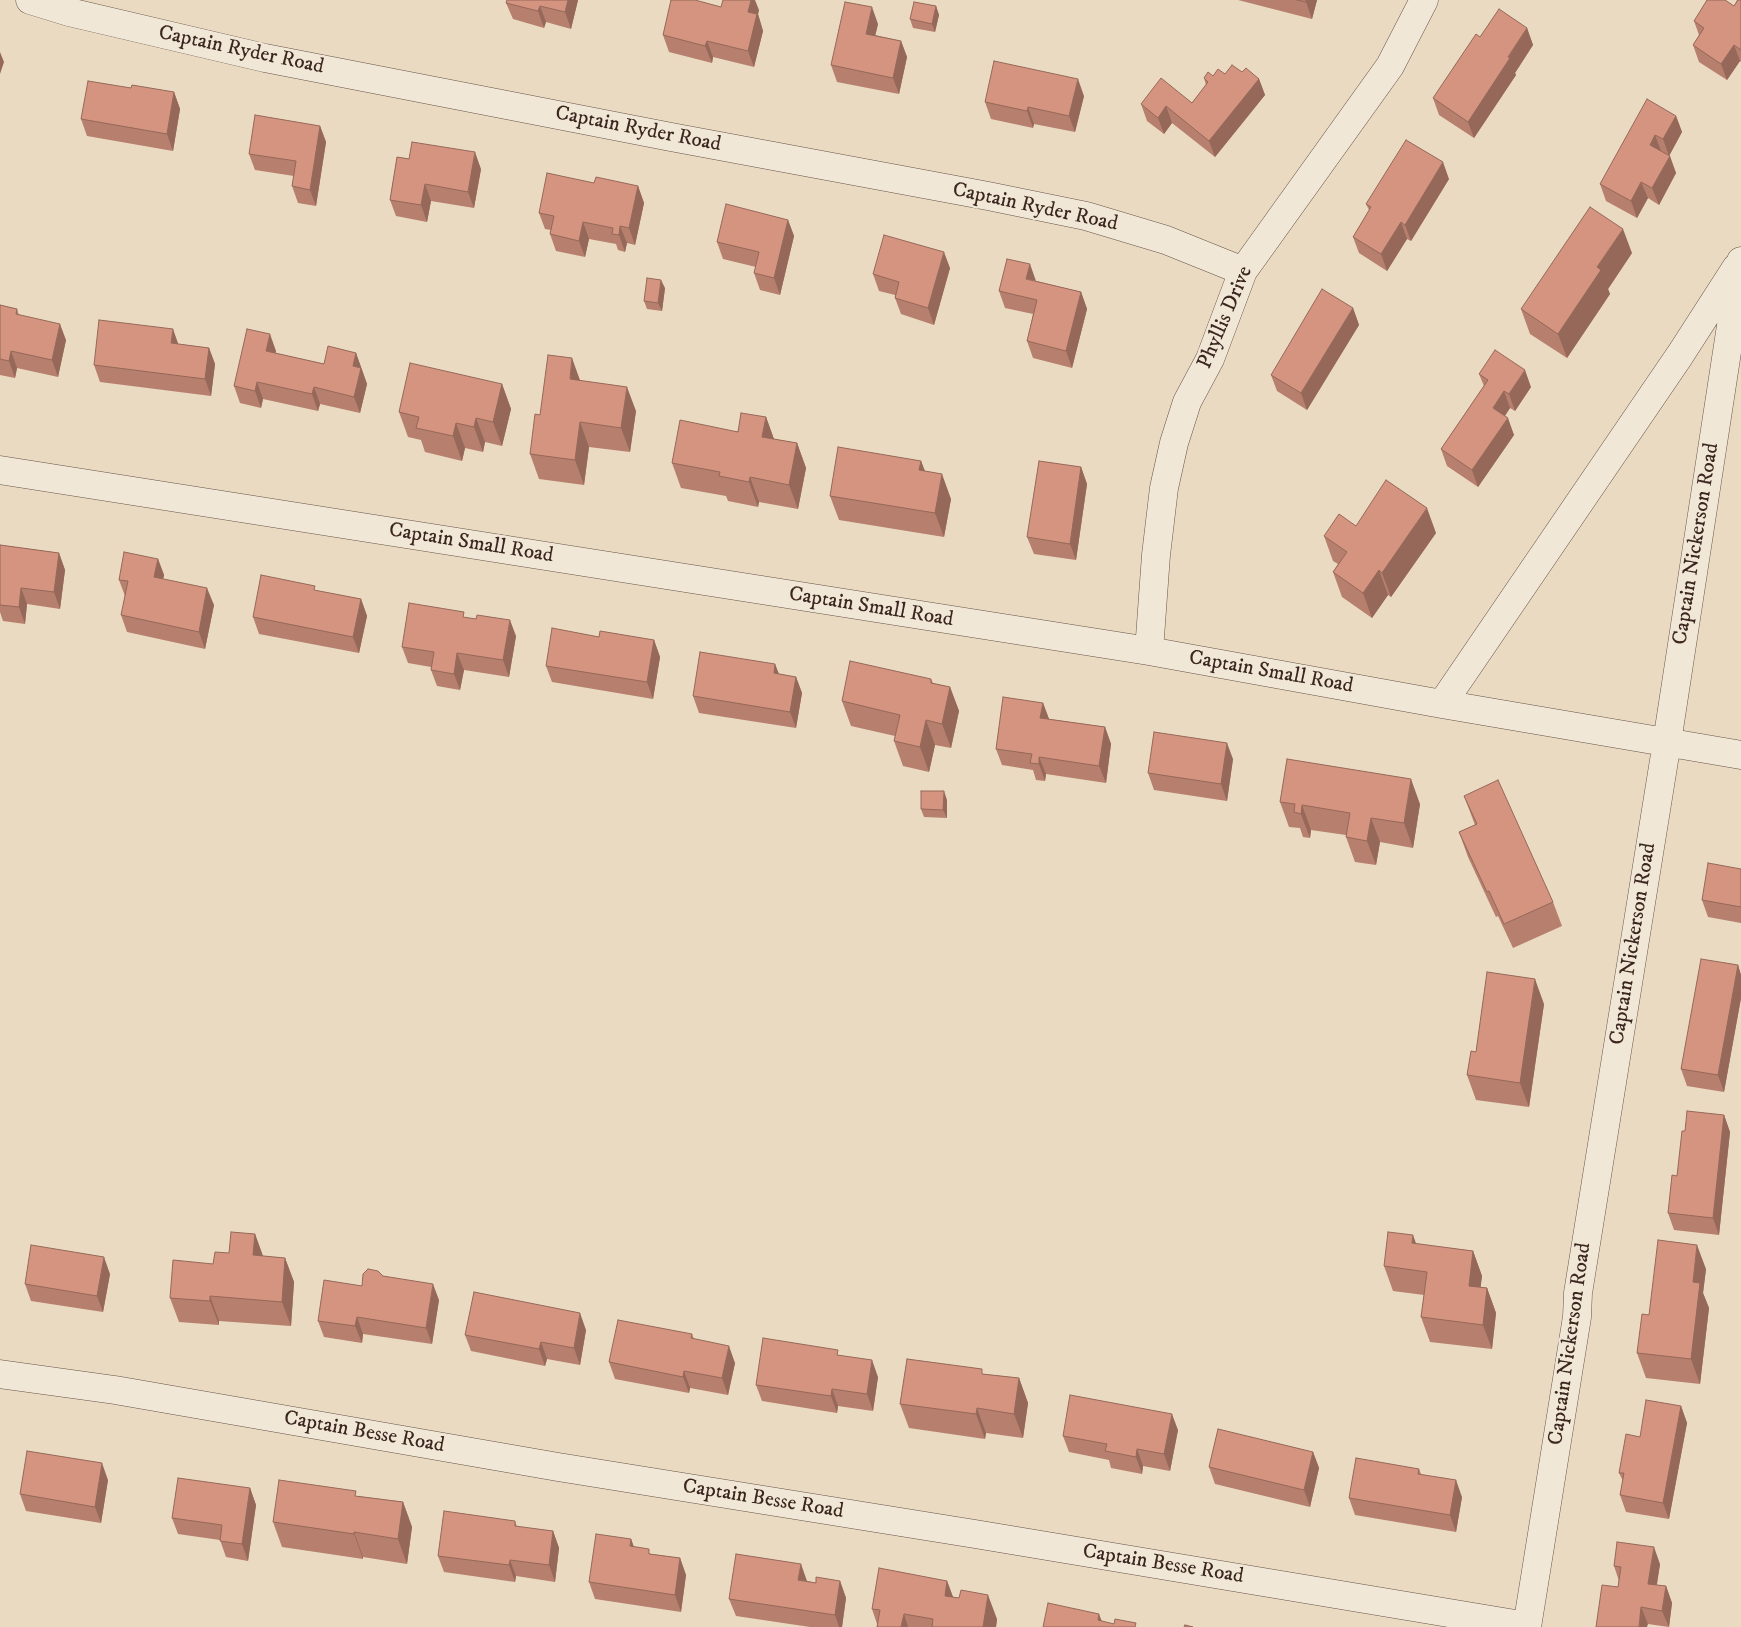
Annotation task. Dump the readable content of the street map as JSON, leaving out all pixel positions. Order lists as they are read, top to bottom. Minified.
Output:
{"streets":{"street":["Captain Ryder Road","Phyllis Drive","Captain Small Road","Captain Nickerson Road","Captain Besse Road"]},"crossings":[["Captain Ryder Road","Phyllis Drive"],["Phyllis Drive","Captain Small Road"],["Captain Small Road","Captain Nickerson Road"],["Captain Nickerson Road","Captain Besse Road"]]}
